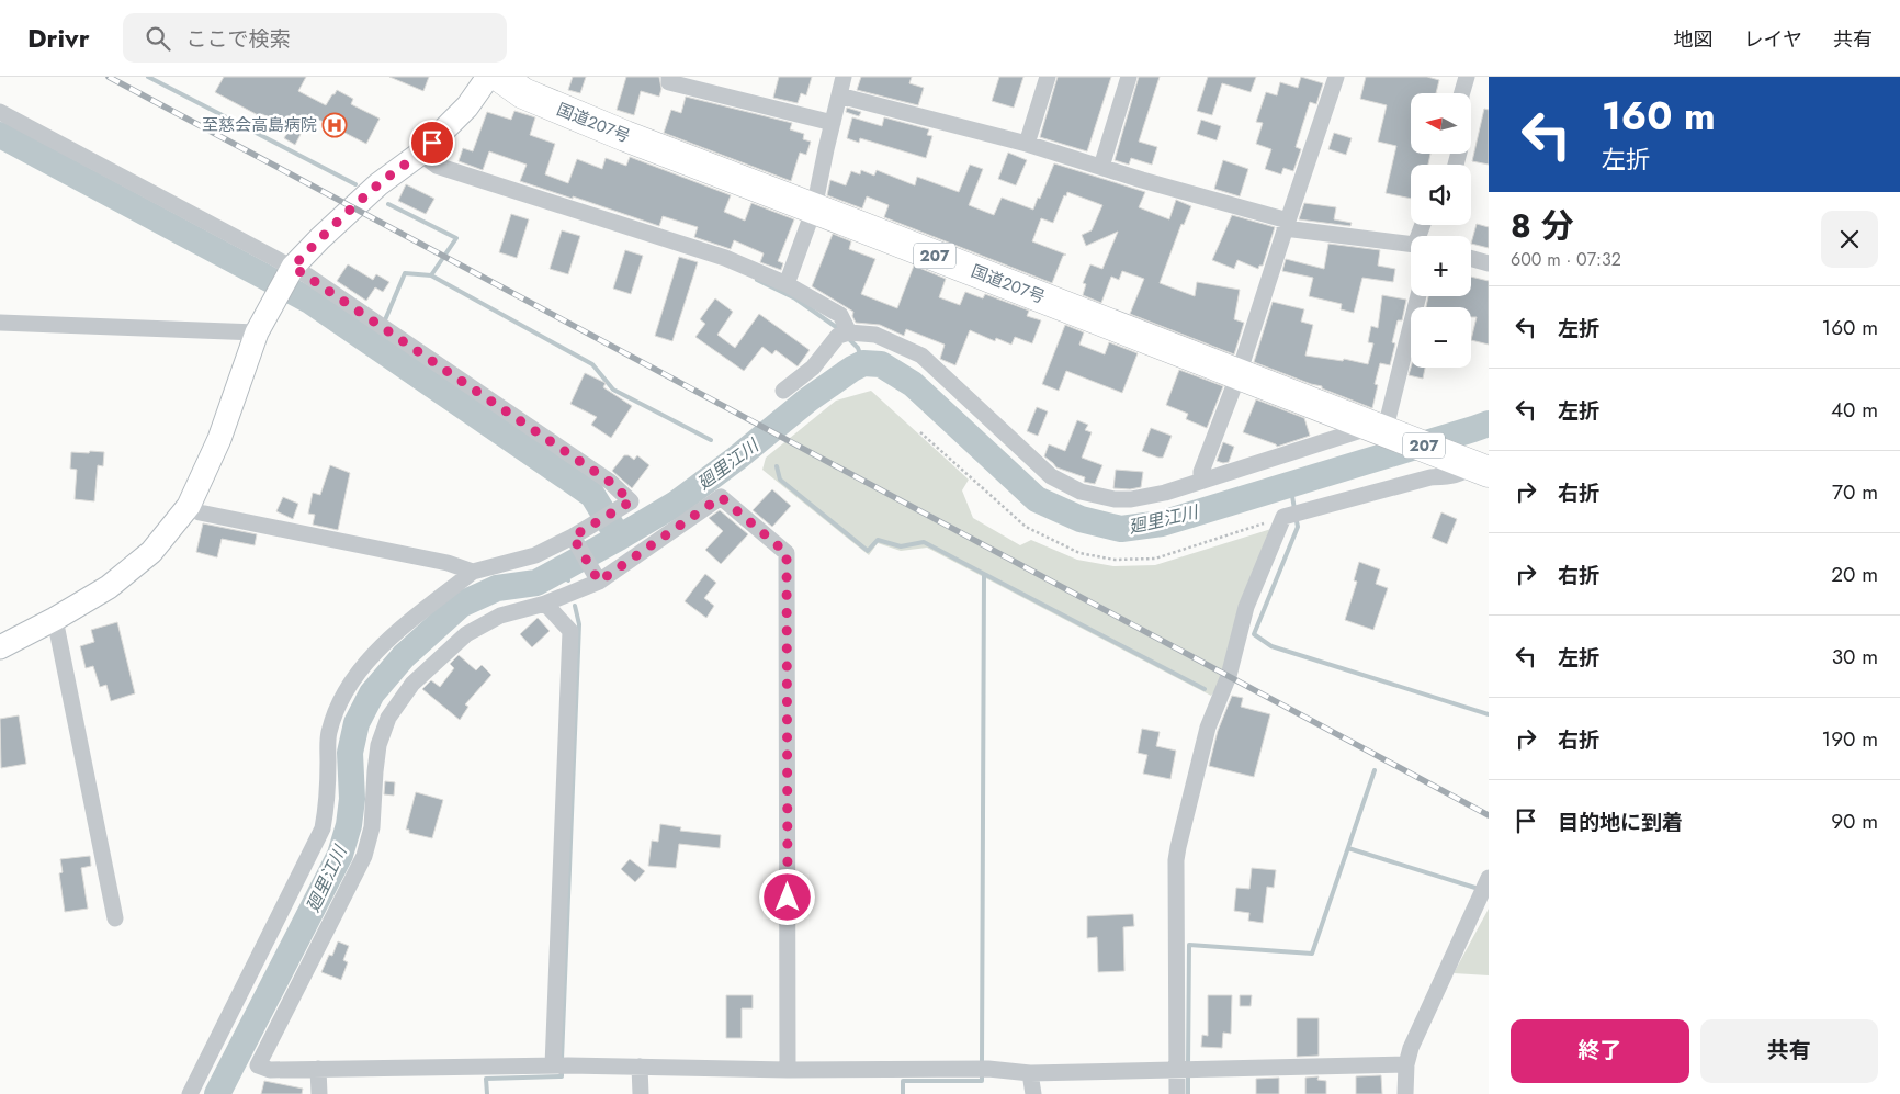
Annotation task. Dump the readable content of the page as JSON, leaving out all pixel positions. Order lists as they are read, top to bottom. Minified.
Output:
{"streets":{"highway":["国道207号","207"]},"water":["廻里江川"],"places":{"hospital":["至慈会高島病院"]},"north":"left","page":{"header":"Drivr","search":"ここで検索","nav":["地図","レイヤ","共有"],"turn":["160 m","左折"],"map_buttons":["+","−"],"heading":["8 分","600 m · 07:32"],"list":[{"name":"左折","value":"160 m"},{"name":"左折","value":"40 m"},{"name":"右折","value":"70 m"},{"name":"右折","value":"20 m"},{"name":"左折","value":"30 m"},{"name":"右折","value":"190 m"},{"name":"目的地に到着","value":"90 m"}],"buttons":["終了","共有"]}}
